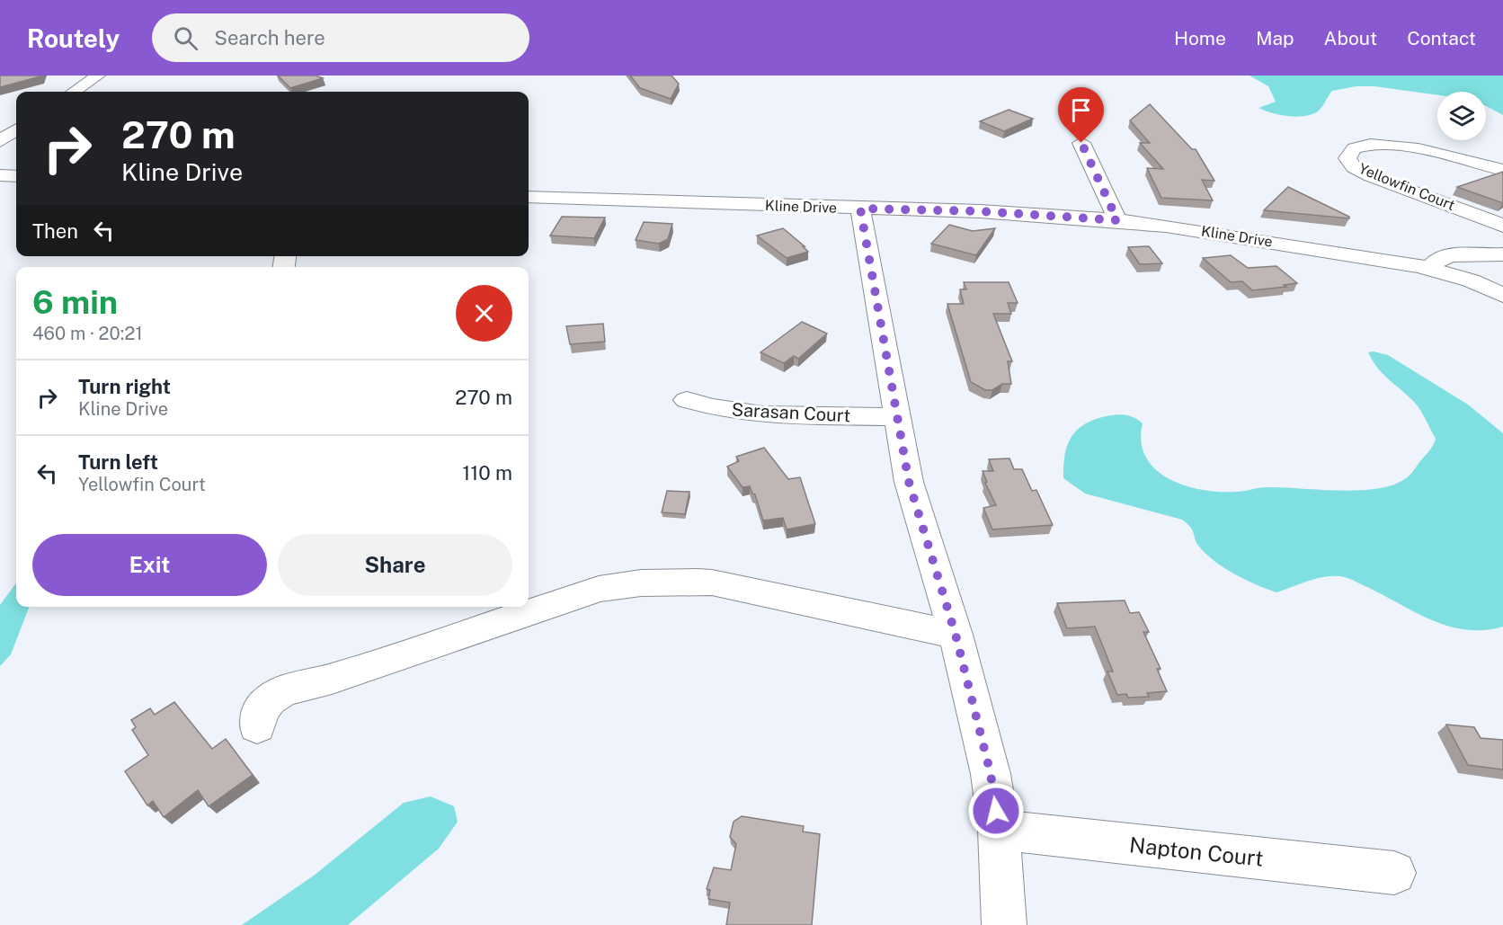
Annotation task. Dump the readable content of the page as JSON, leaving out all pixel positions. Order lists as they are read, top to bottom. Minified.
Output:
{"streets":{"street":["Yellowfin Court","Kline Drive","Sarasan Court","Napton Court"]},"page":{"header":"Routely","search":"Search here","nav":["Home","Map","About","Contact"],"turn":["270 m","Kline Drive"],"then":"Then","heading":["6 min","460 m · 20:21"],"list":[{"name":"Turn right","note":"Kline Drive","value":"270 m"},{"name":"Turn left","note":"Yellowfin Court","value":"110 m"}],"buttons":["Exit","Share"]}}
